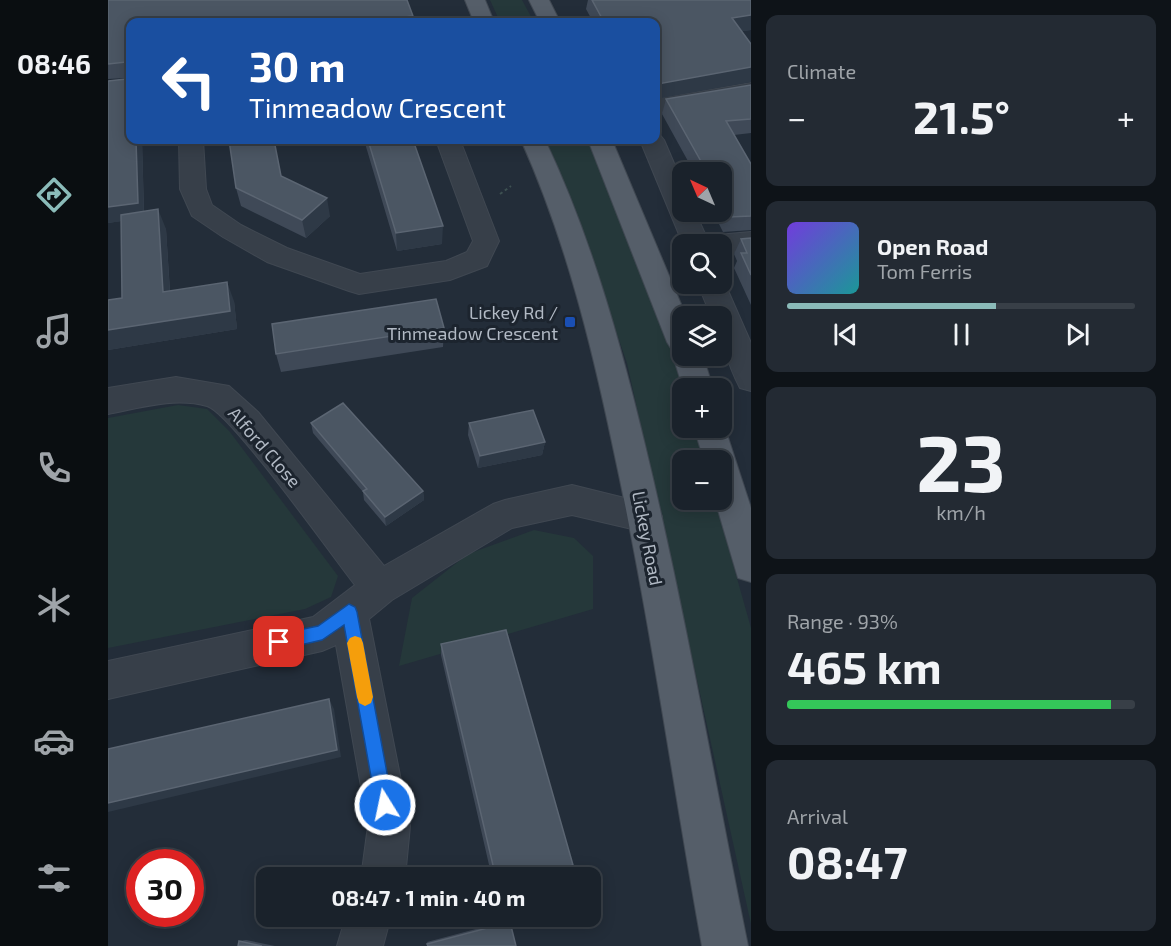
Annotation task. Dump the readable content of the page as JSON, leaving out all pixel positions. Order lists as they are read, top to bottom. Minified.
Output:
{"streets":{"main road":["Lickey Road"],"street":["Alford Close"]},"places":{"transit":["Lickey Rd / Tinmeadow Crescent"]},"north":"top left","page":{"tabs":"08:46","tile":["Climate",["23","km/h"],["Range · 93%","465 km"],["Arrival","08:47"]],"turn":["30 m","Tinmeadow Crescent"],"heat":["−","21.5°","+"],"map_buttons":["+","−"],"song":["Open Road","Tom Ferris"],"limit":"30","trip":"08:47 · 1 min · 40 m"}}
